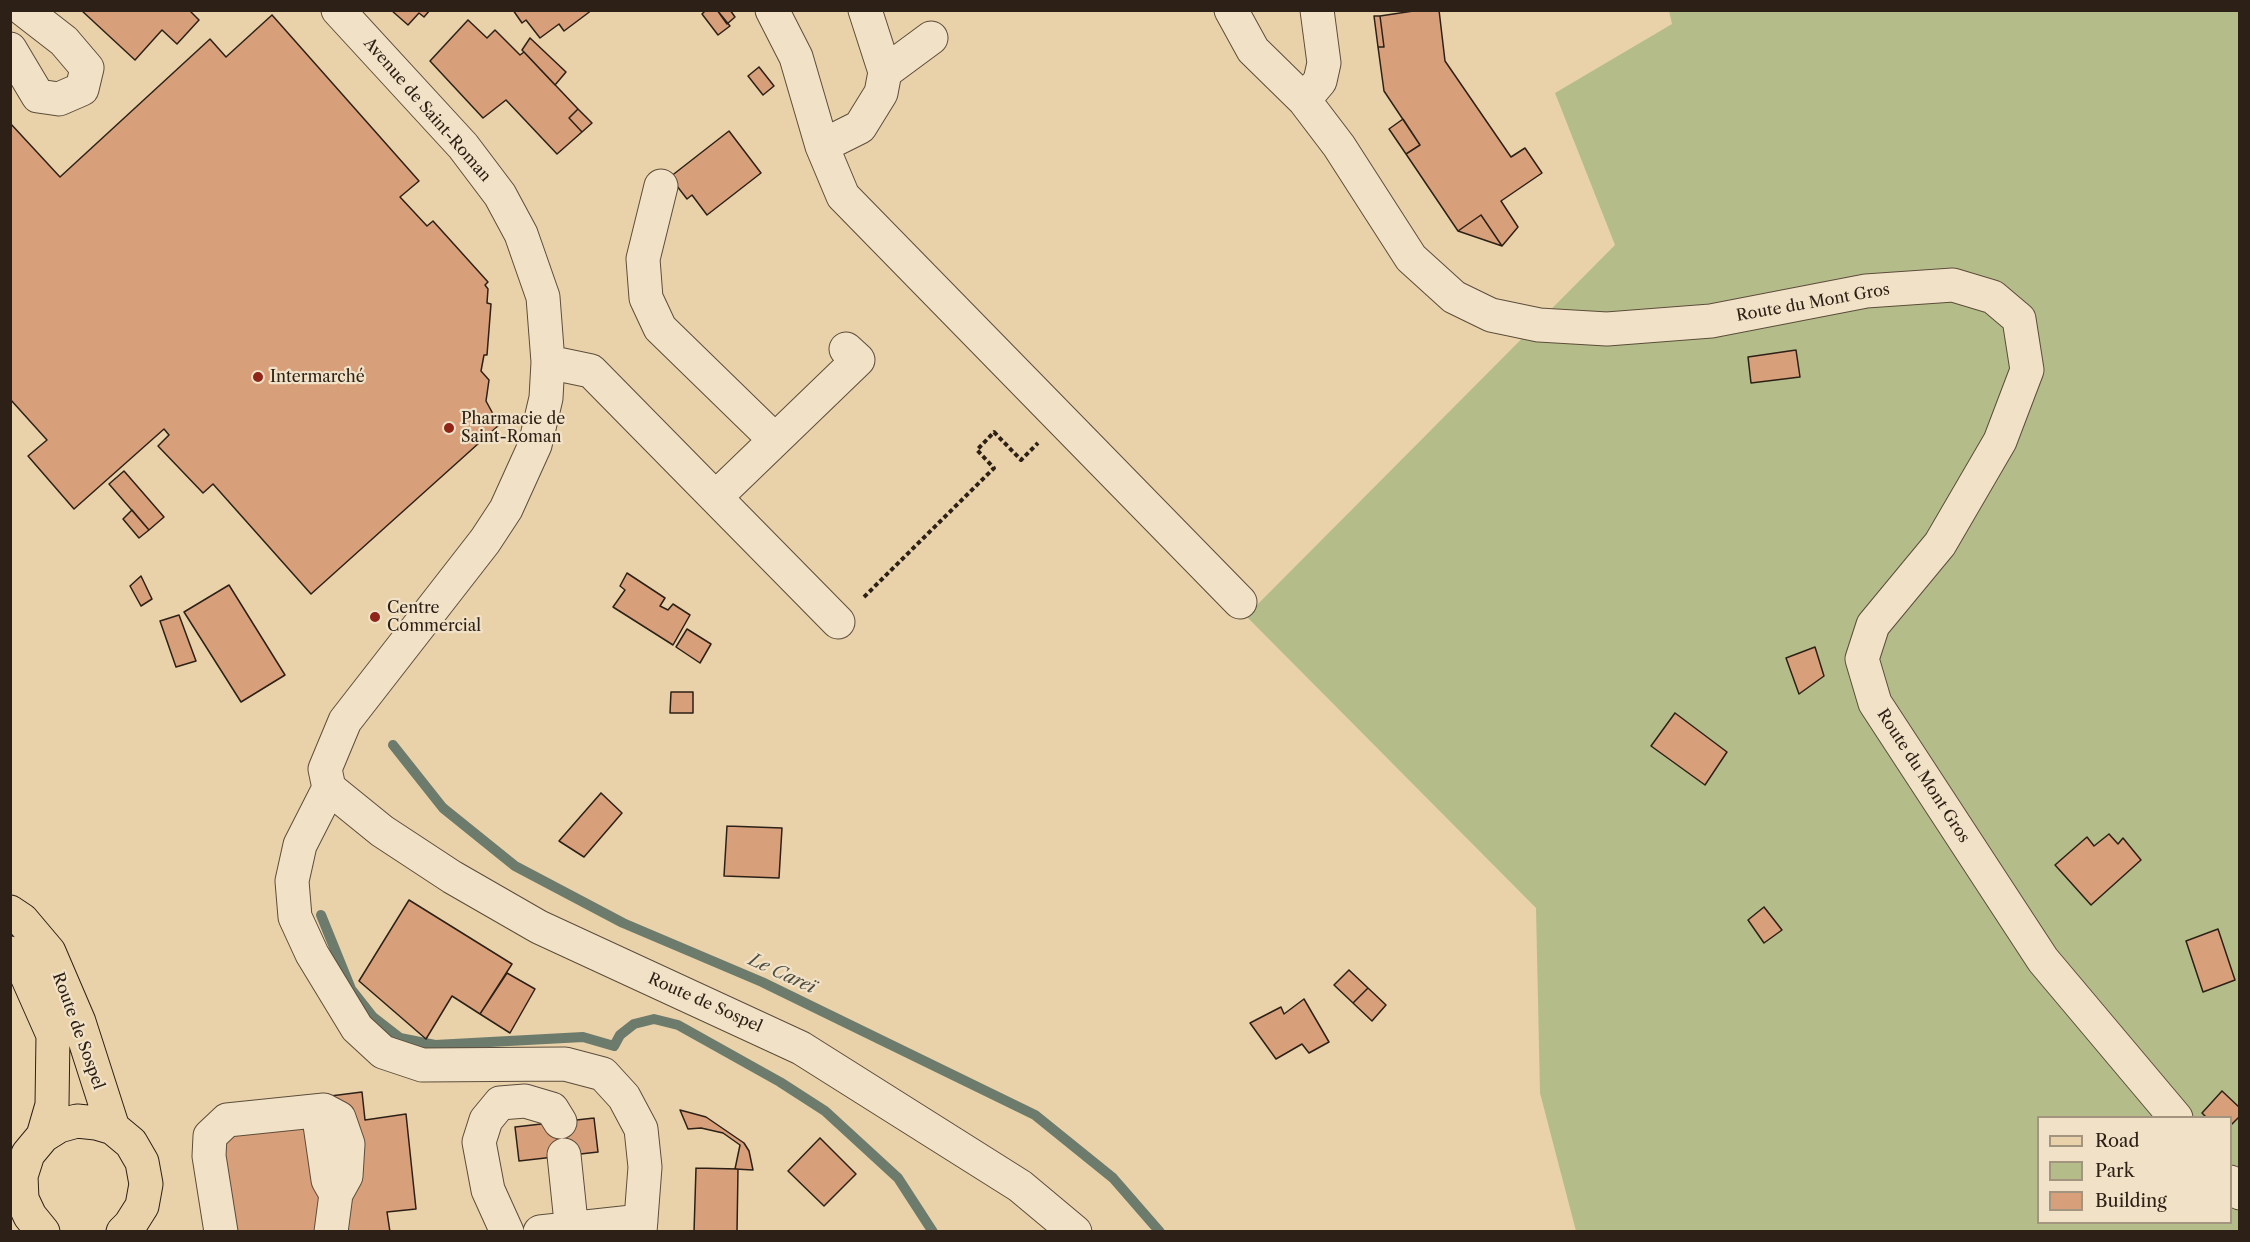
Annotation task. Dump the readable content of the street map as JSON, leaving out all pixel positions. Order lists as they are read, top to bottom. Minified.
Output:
{"streets":{"main road":["Route de Sospel"],"street":["Avenue de Saint-Roman","Route du Mont Gros"]},"crossings":[["Avenue de Saint-Roman","Route de Sospel"]],"water":["Le Careï"],"places":["Intermarché","Pharmacie de Saint-Roman","Centre Commercial"],"legend":["Road","Park","Building"]}
